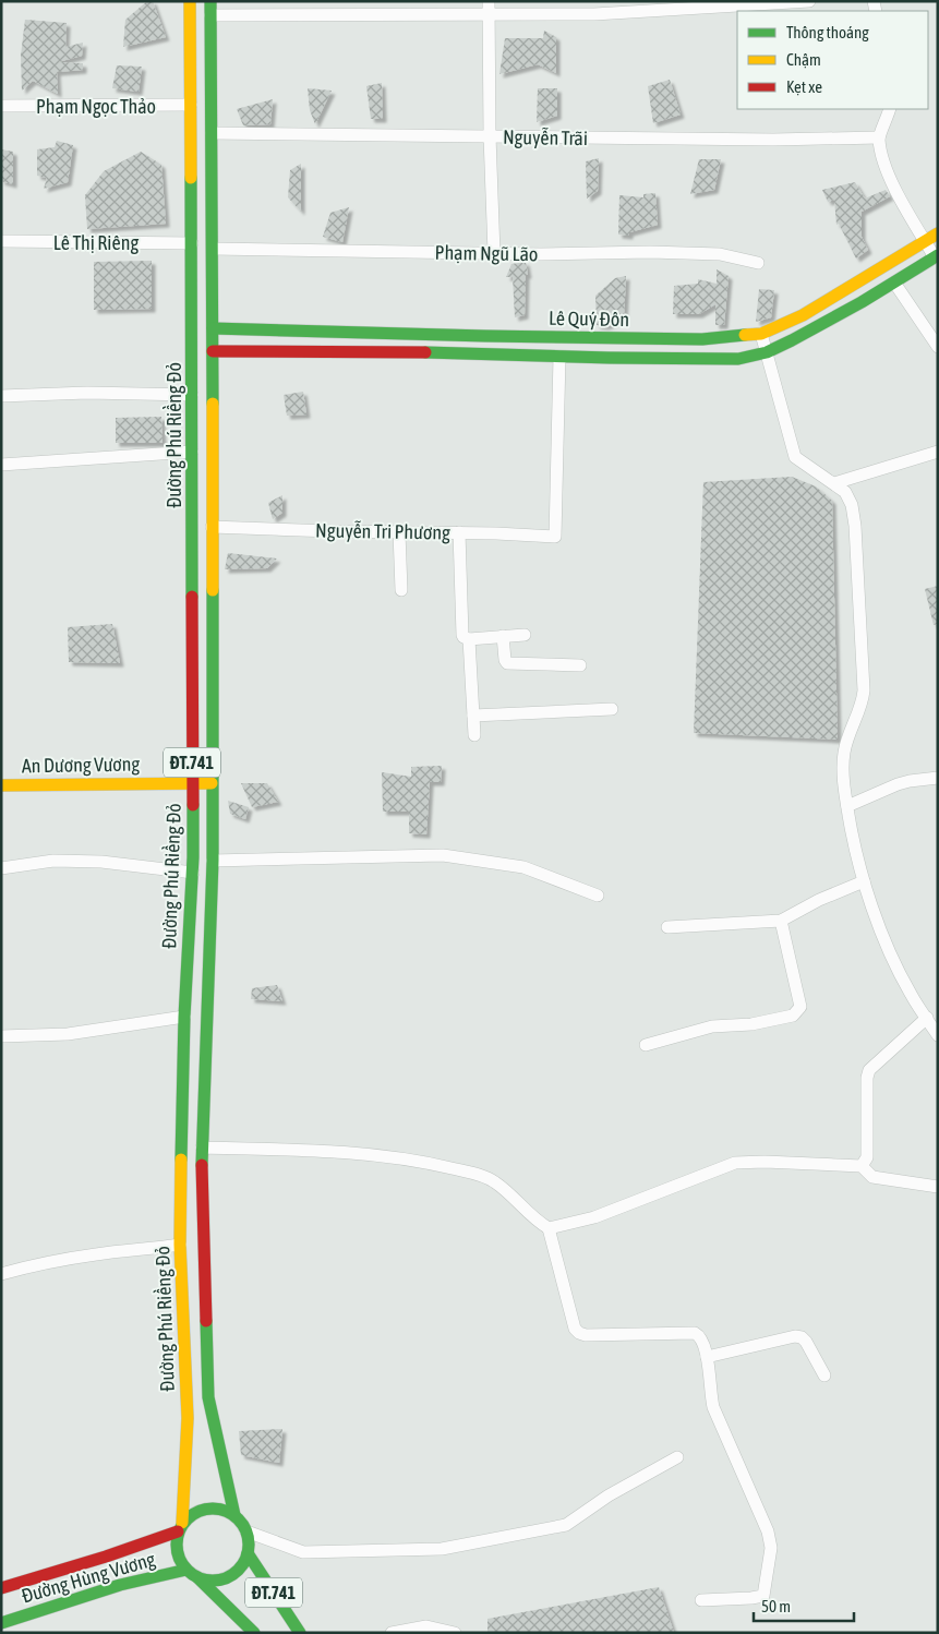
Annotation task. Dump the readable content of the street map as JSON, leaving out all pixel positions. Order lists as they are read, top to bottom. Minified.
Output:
{"streets":{"main road":["Lê Quý Đôn","Đường Phú Riềng Đỏ","ĐT.741","An Dương Vương","Đường Hùng Vương"],"street":["Phạm Ngọc Thảo","Nguyễn Trãi","Lê Thị Riêng","Phạm Ngũ Lão","Nguyễn Tri Phương"]},"crossings":[["Phạm Ngọc Thảo","Đường Phú Riềng Đỏ"],["Nguyễn Trãi","Đường Phú Riềng Đỏ"],["Lê Thị Riêng","Đường Phú Riềng Đỏ"],["Phạm Ngũ Lão","Đường Phú Riềng Đỏ"],["Lê Quý Đôn","Đường Phú Riềng Đỏ"],["Lê Quý Đôn","Nguyễn Tri Phương"],["Đường Phú Riềng Đỏ","Nguyễn Tri Phương"],["Đường Phú Riềng Đỏ","ĐT.741"],["Đường Phú Riềng Đỏ","An Dương Vương"],["Đường Phú Riềng Đỏ","Đường Hùng Vương"],["ĐT.741","Đường Hùng Vương"]],"legend":["Thông thoáng","Chậm","Kẹt xe"],"scale_bar":"50 m"}
